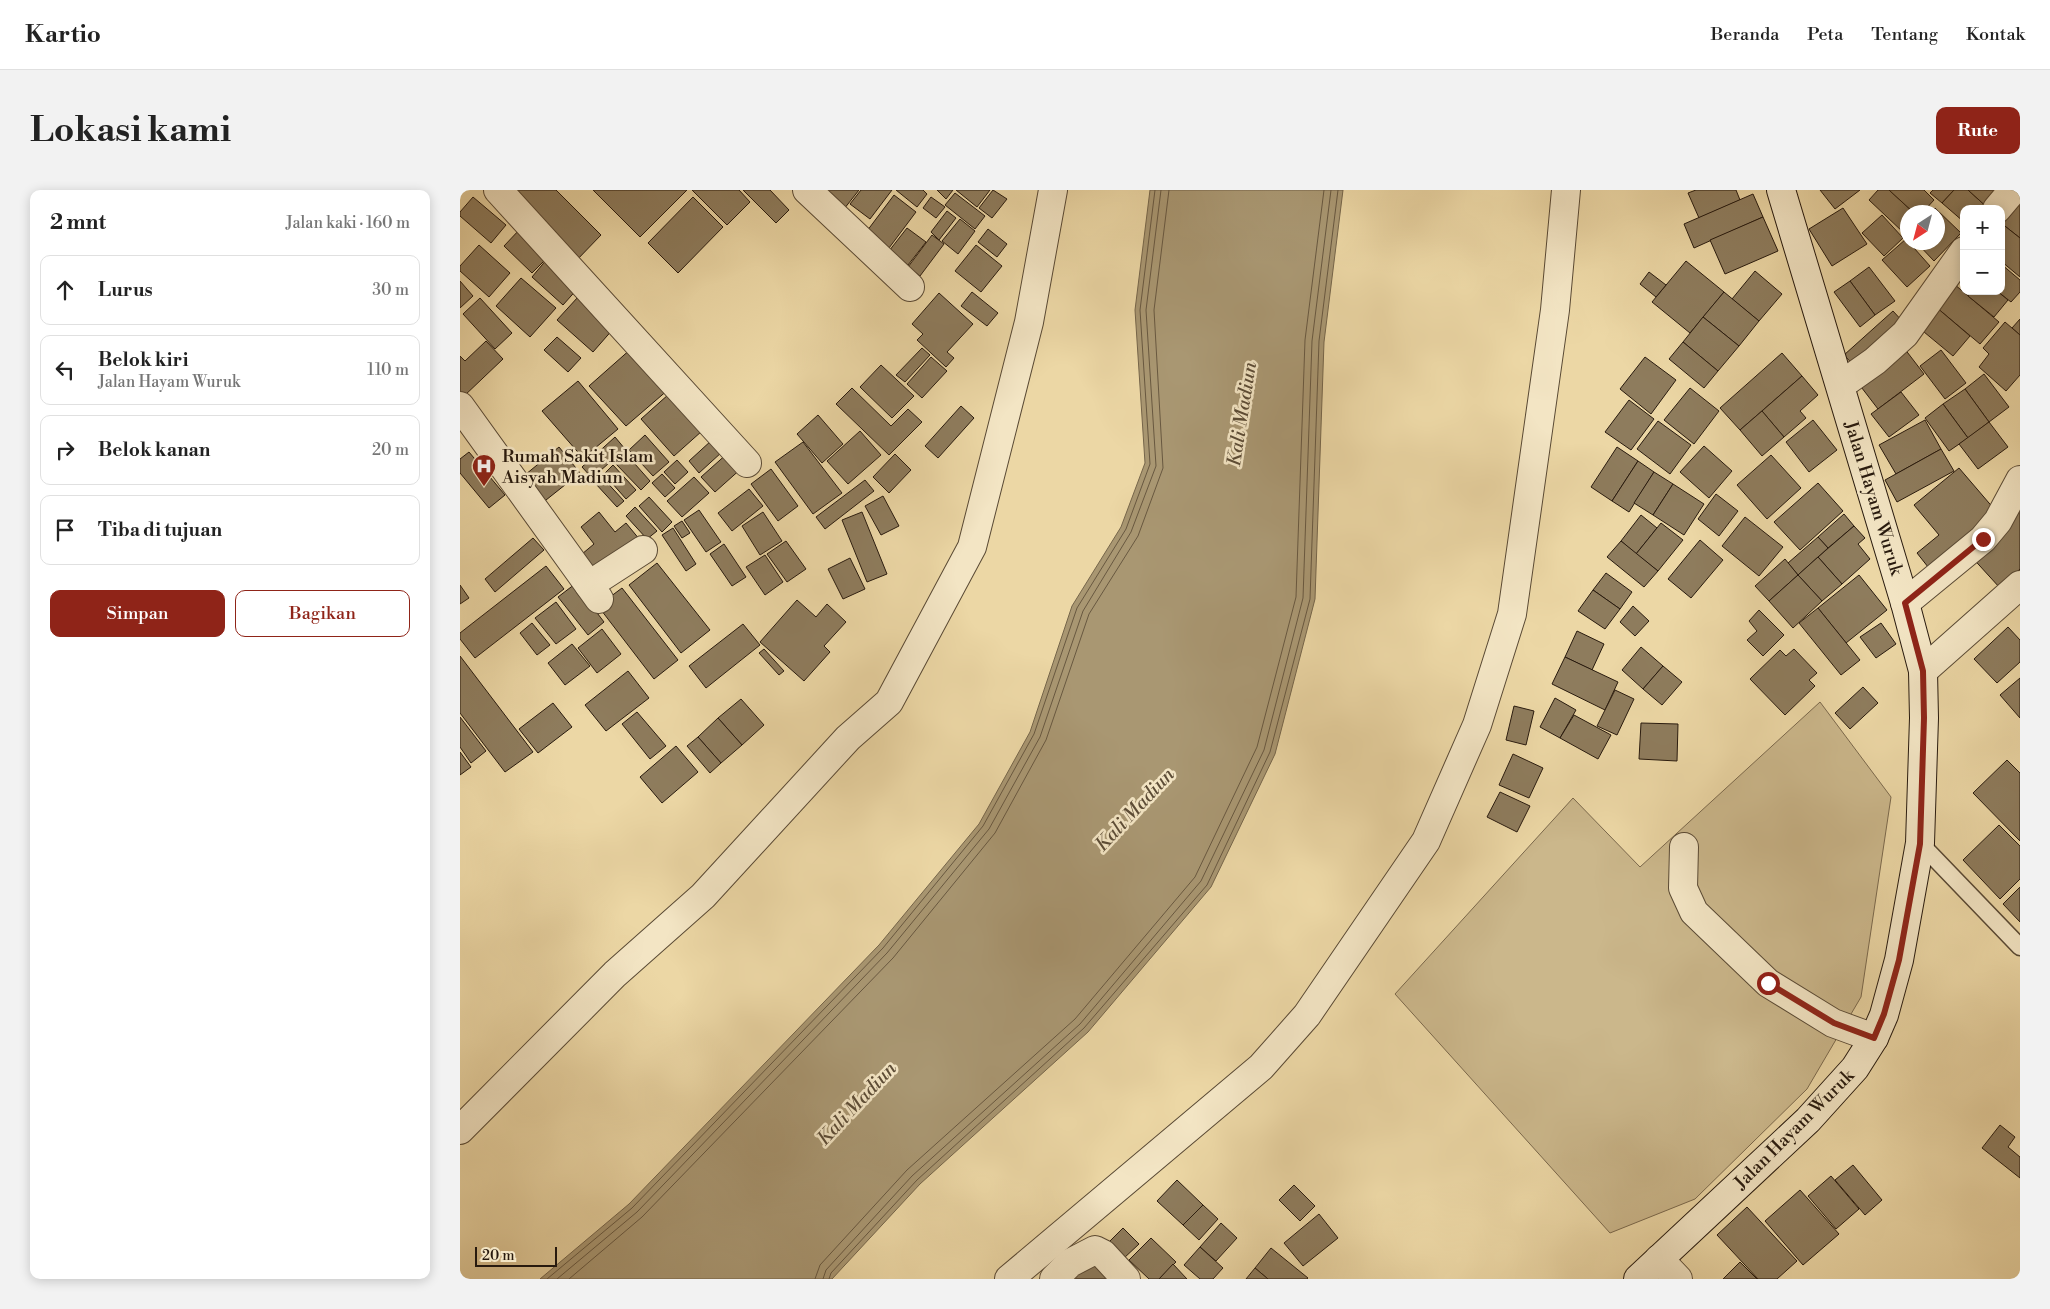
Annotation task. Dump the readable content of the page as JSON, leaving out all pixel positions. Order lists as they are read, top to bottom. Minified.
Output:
{"streets":{"street":["Jalan Hayam Wuruk"]},"water":["Kali Madiun"],"places":{"hospital":["Rumah Sakit Islam Aisyah Madiun"]},"scale_bar":"20 m","north":"bottom left","page":{"header":"Kartio","nav":["Beranda","Peta","Tentang","Kontak"],"buttons":["Rute",["Simpan","Bagikan"]],"title":"Lokasi kami","heading":["2 mnt","Jalan kaki · 160 m"],"map_buttons":["+","−"],"list":[["Lurus","30 m"],["Belok kiri","Jalan Hayam Wuruk","110 m"],["Belok kanan","20 m"],"Tiba di tujuan"],"scale":"20 m"}}
